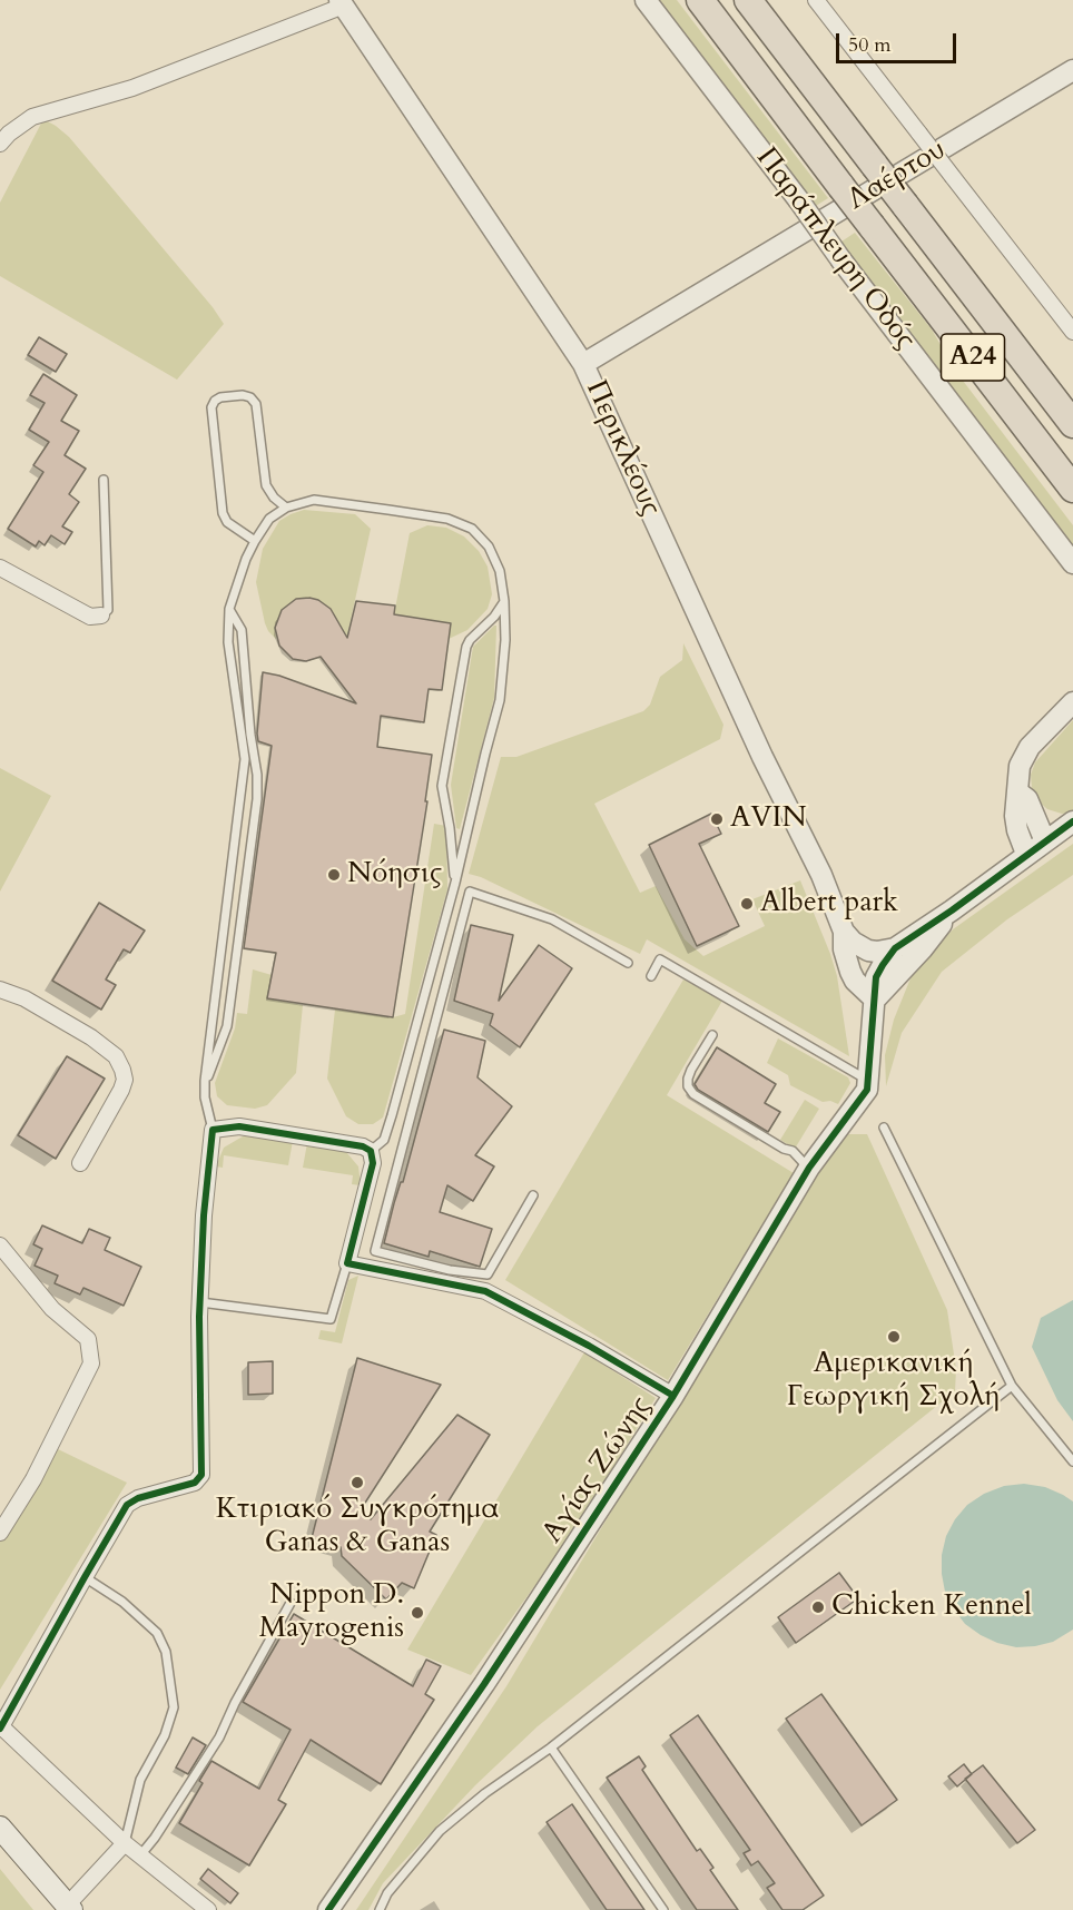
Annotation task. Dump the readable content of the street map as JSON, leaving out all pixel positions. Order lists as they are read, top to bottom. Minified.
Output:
{"streets":{"highway":["Α24"],"street":["Λαέρτου","Παράπλευρη Οδός","Περικλέους","Αγίας Ζώνης"]},"crossings":[["Λαέρτου","Περικλέους"],["Περικλέους","Αγίας Ζώνης"]],"places":["AVIN","Νόησις","Albert park","Αμερικανική Γεωργική Σχολή","Κτιριακό Συγκρότημα Ganas & Ganas","Chicken Kennel","Nippon D. Mayrogenis"],"scale_bar":"50 m"}
